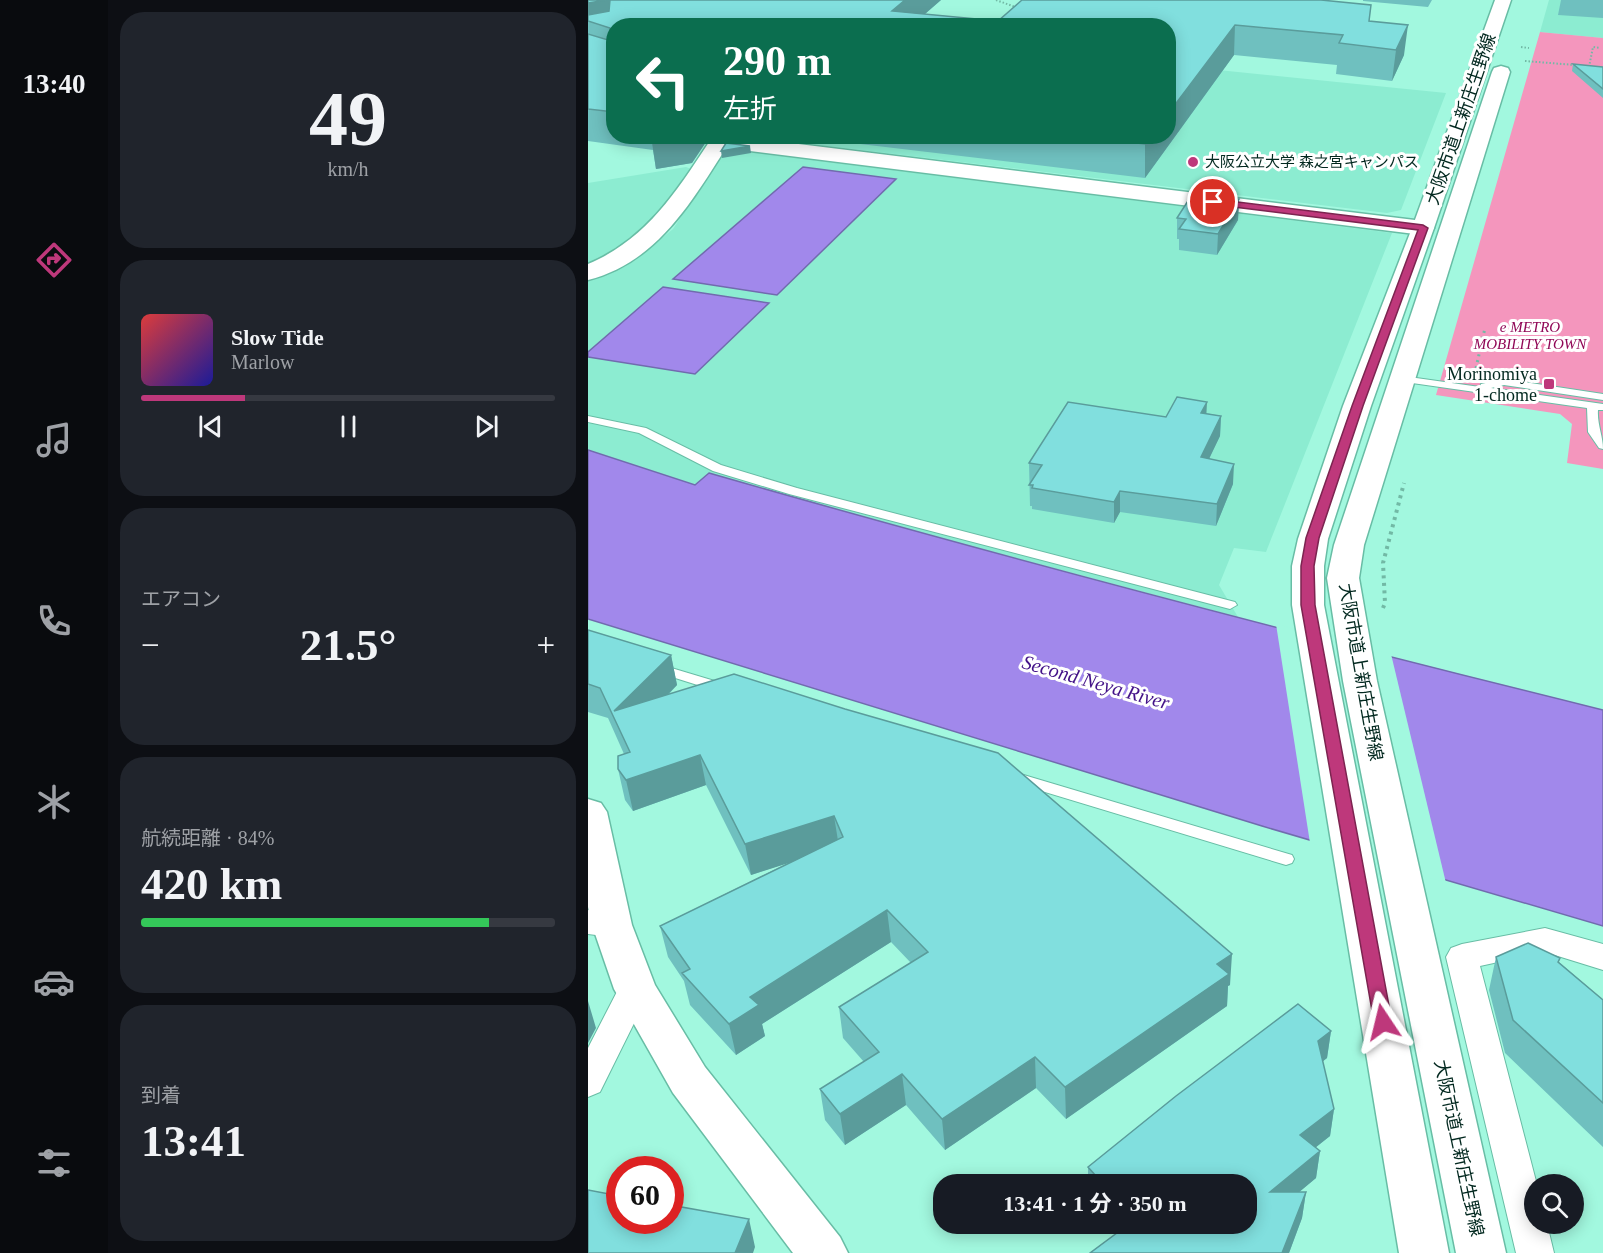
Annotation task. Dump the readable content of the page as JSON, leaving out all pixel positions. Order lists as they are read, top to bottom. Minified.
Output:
{"streets":{"main road":["大阪市道上新庄生野線"]},"water":["Second Neya River"],"parks":["e METRO MOBILITY TOWN"],"places":{"other":["大阪公立大学 森之宮キャンパス"],"transit":["Morinomiya 1-chome"]},"page":{"tabs":"13:40","tile":[["49","km/h"],"エアコン",["航続距離 · 84%","420 km"],["到着","13:41"]],"turn":["290 m","左折"],"song":["Slow Tide","Marlow"],"heat":["−","21.5°","+"],"limit":"60","trip":"13:41 · 1 分 · 350 m"}}
